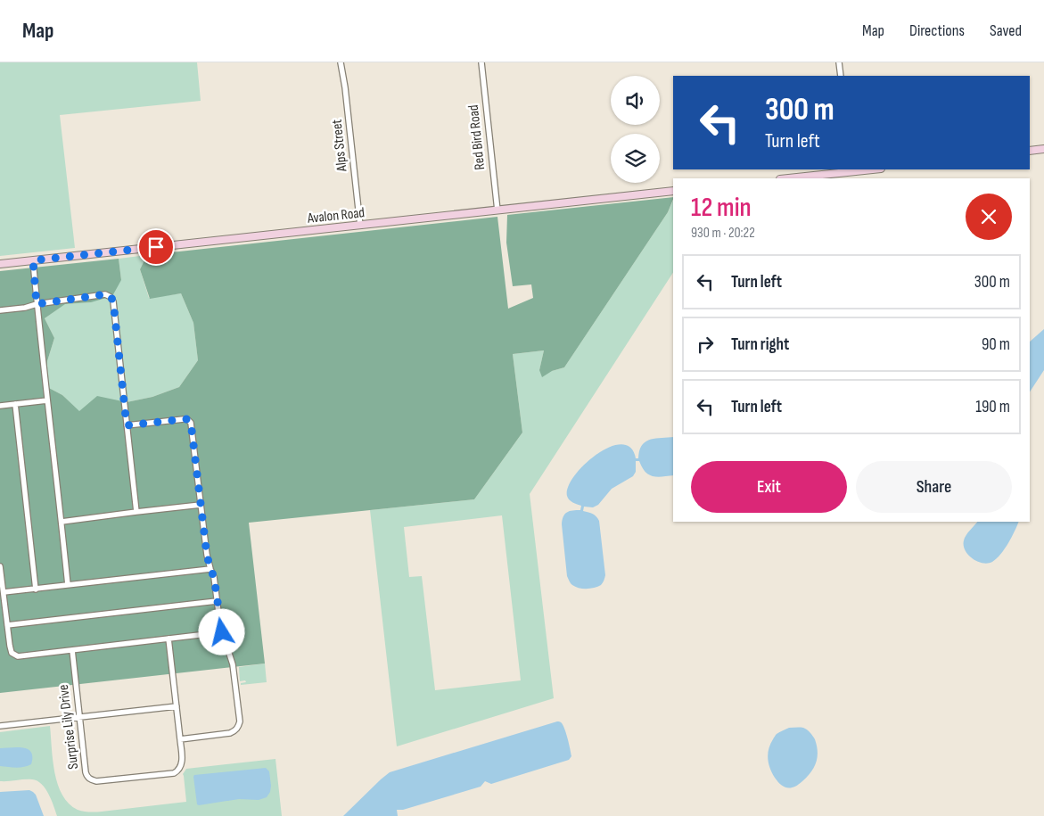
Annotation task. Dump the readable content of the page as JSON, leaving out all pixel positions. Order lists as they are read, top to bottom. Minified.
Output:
{"streets":{"main road":["Avalon Road"],"street":["Red Bird Road","Alps Street","Surprise Lily Drive"]},"crossings":[["Red Bird Road","Avalon Road"],["Alps Street","Avalon Road"]],"page":{"header":"Map","nav":["Map","Directions","Saved"],"turn":["300 m","Turn left"],"heading":["12 min","930 m · 20:22"],"list":[{"name":"Turn left","value":"300 m"},{"name":"Turn right","value":"90 m"},{"name":"Turn left","value":"190 m"}],"buttons":["Exit","Share"]}}
